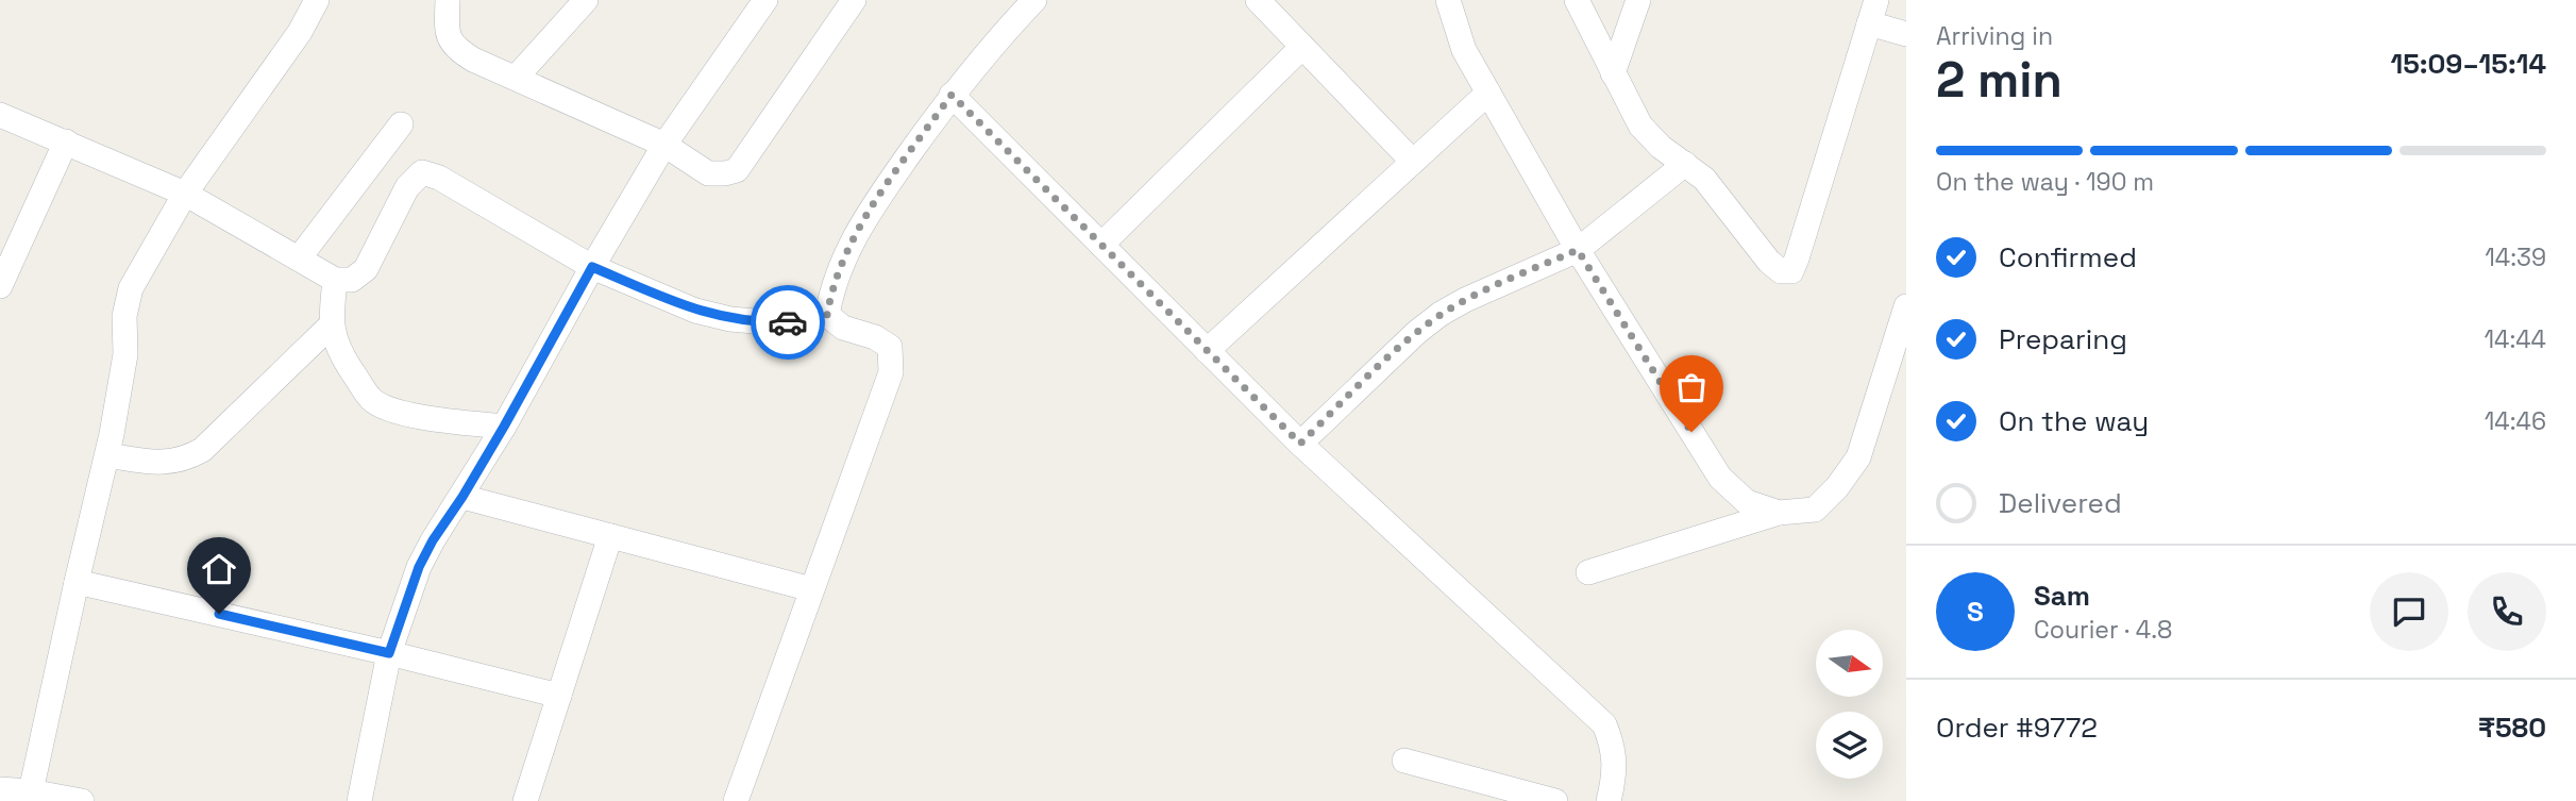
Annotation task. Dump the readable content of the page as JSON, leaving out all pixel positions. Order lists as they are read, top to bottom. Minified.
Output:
{"north":"right","page":{"heading":["2 min","Arriving in","15:09–15:14"],"panel":["Sam","Courier · 4.8","Order #9772","₹580"],"bar":"On the way · 190 m","list":[["Confirmed","14:39"],["Preparing","14:44"],["On the way","14:46"],"Delivered"],"round":"S"}}
